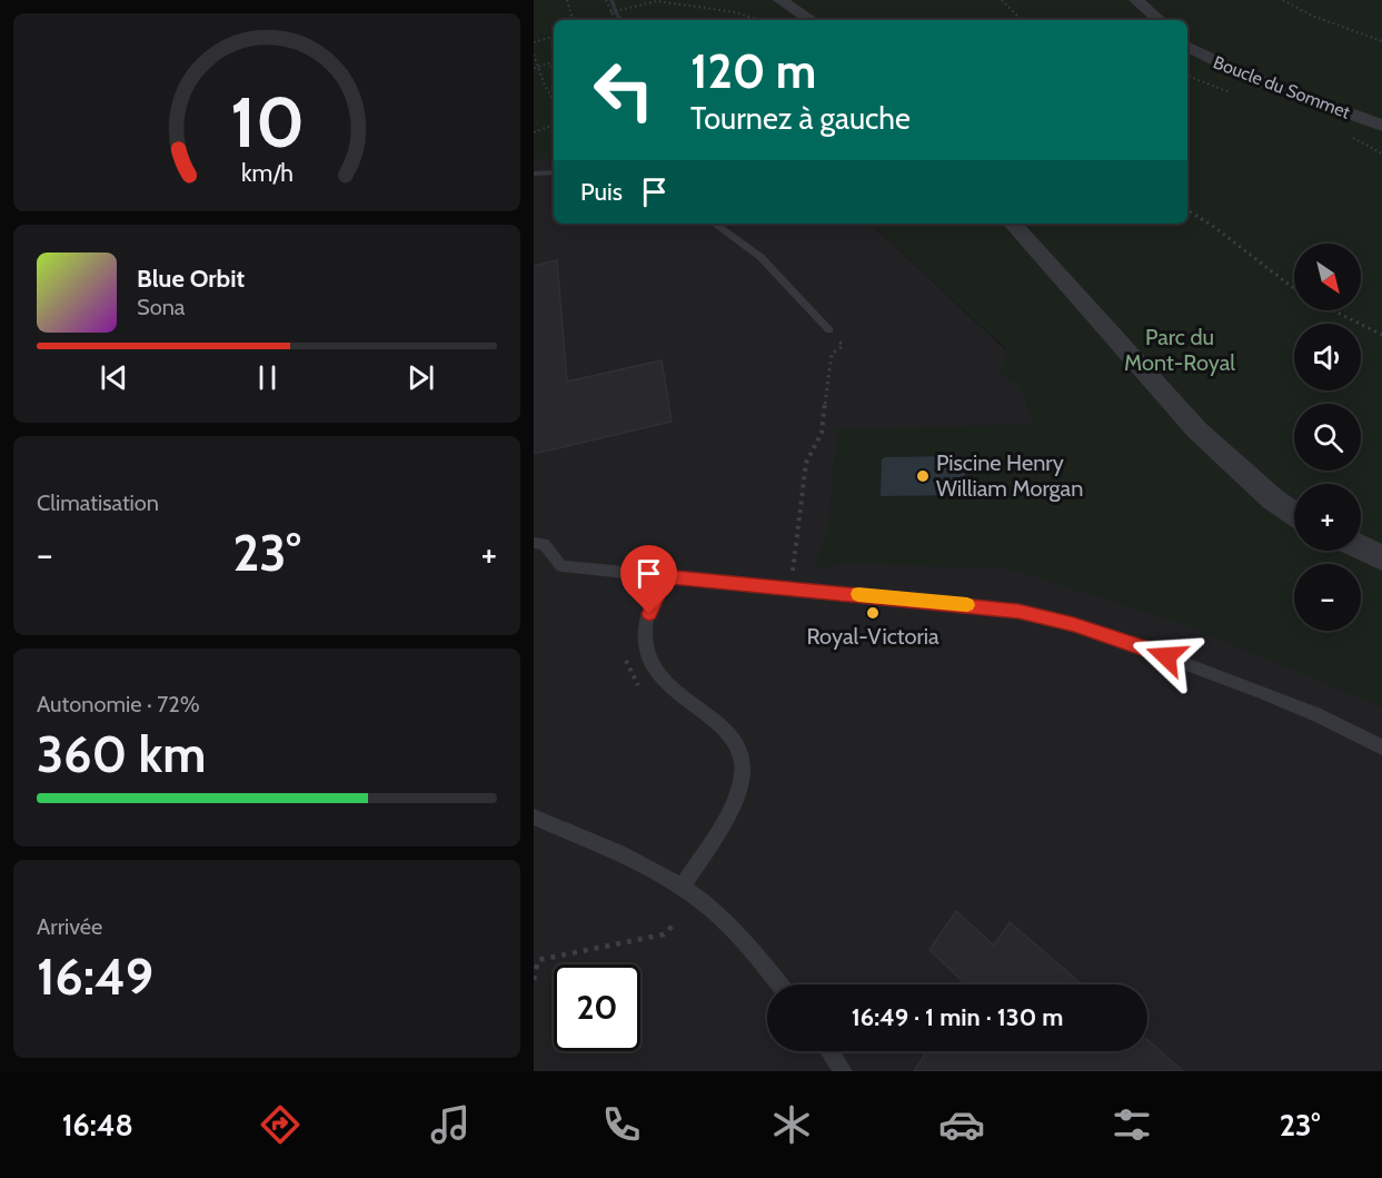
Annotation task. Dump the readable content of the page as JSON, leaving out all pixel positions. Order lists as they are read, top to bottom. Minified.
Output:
{"streets":{"street":["Boucle du Sommet"]},"parks":["Parc du Mont-Royal"],"places":["Piscine Henry William Morgan","Royal-Victoria"],"north":"bottom right","page":{"turn":["120 m","Tournez à gauche"],"then":"Puis","map_buttons":["+","−"],"song":["Blue Orbit","Sona"],"tile":["Climatisation",["Autonomie · 72%","360 km"],["Arrivée","16:49"]],"heat":["−","23°","+"],"limit":"20","trip":"16:49 · 1 min · 130 m","tabs":["16:48","23°"],"gauge":["10","km/h"]}}
